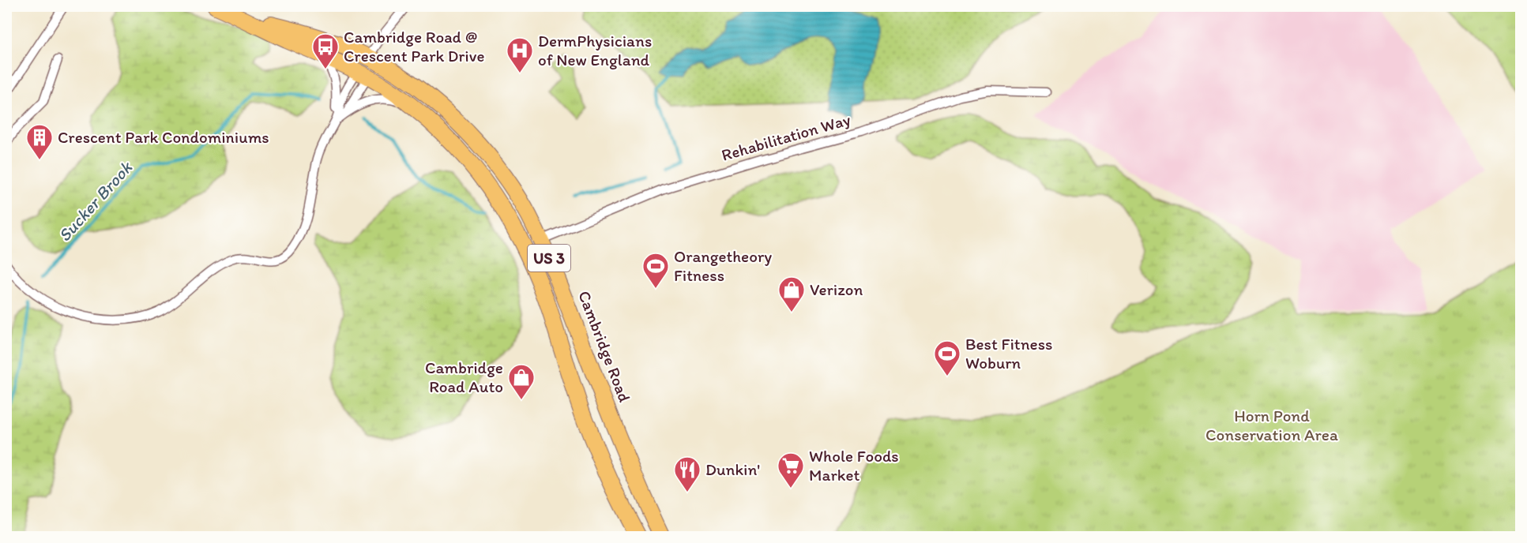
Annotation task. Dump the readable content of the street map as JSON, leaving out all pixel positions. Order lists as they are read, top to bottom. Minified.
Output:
{"streets":{"highway":["US 3","Cambridge Road"],"street":["Rehabilitation Way"]},"crossings":[["Rehabilitation Way","Cambridge Road"]],"water":["Sucker Brook"],"parks":["Horn Pond Conservation Area"],"places":{"bus stop":["Cambridge Road @ Crescent Park Drive"],"hospital":["DermPhysicians of New England"],"building":["Crescent Park Condominiums"],"sports":["Orangetheory Fitness","Best Fitness Woburn"],"shop":["Verizon","Cambridge Road Auto"],"supermarket":["Whole Foods Market"],"restaurant":["Dunkin'"]}}
